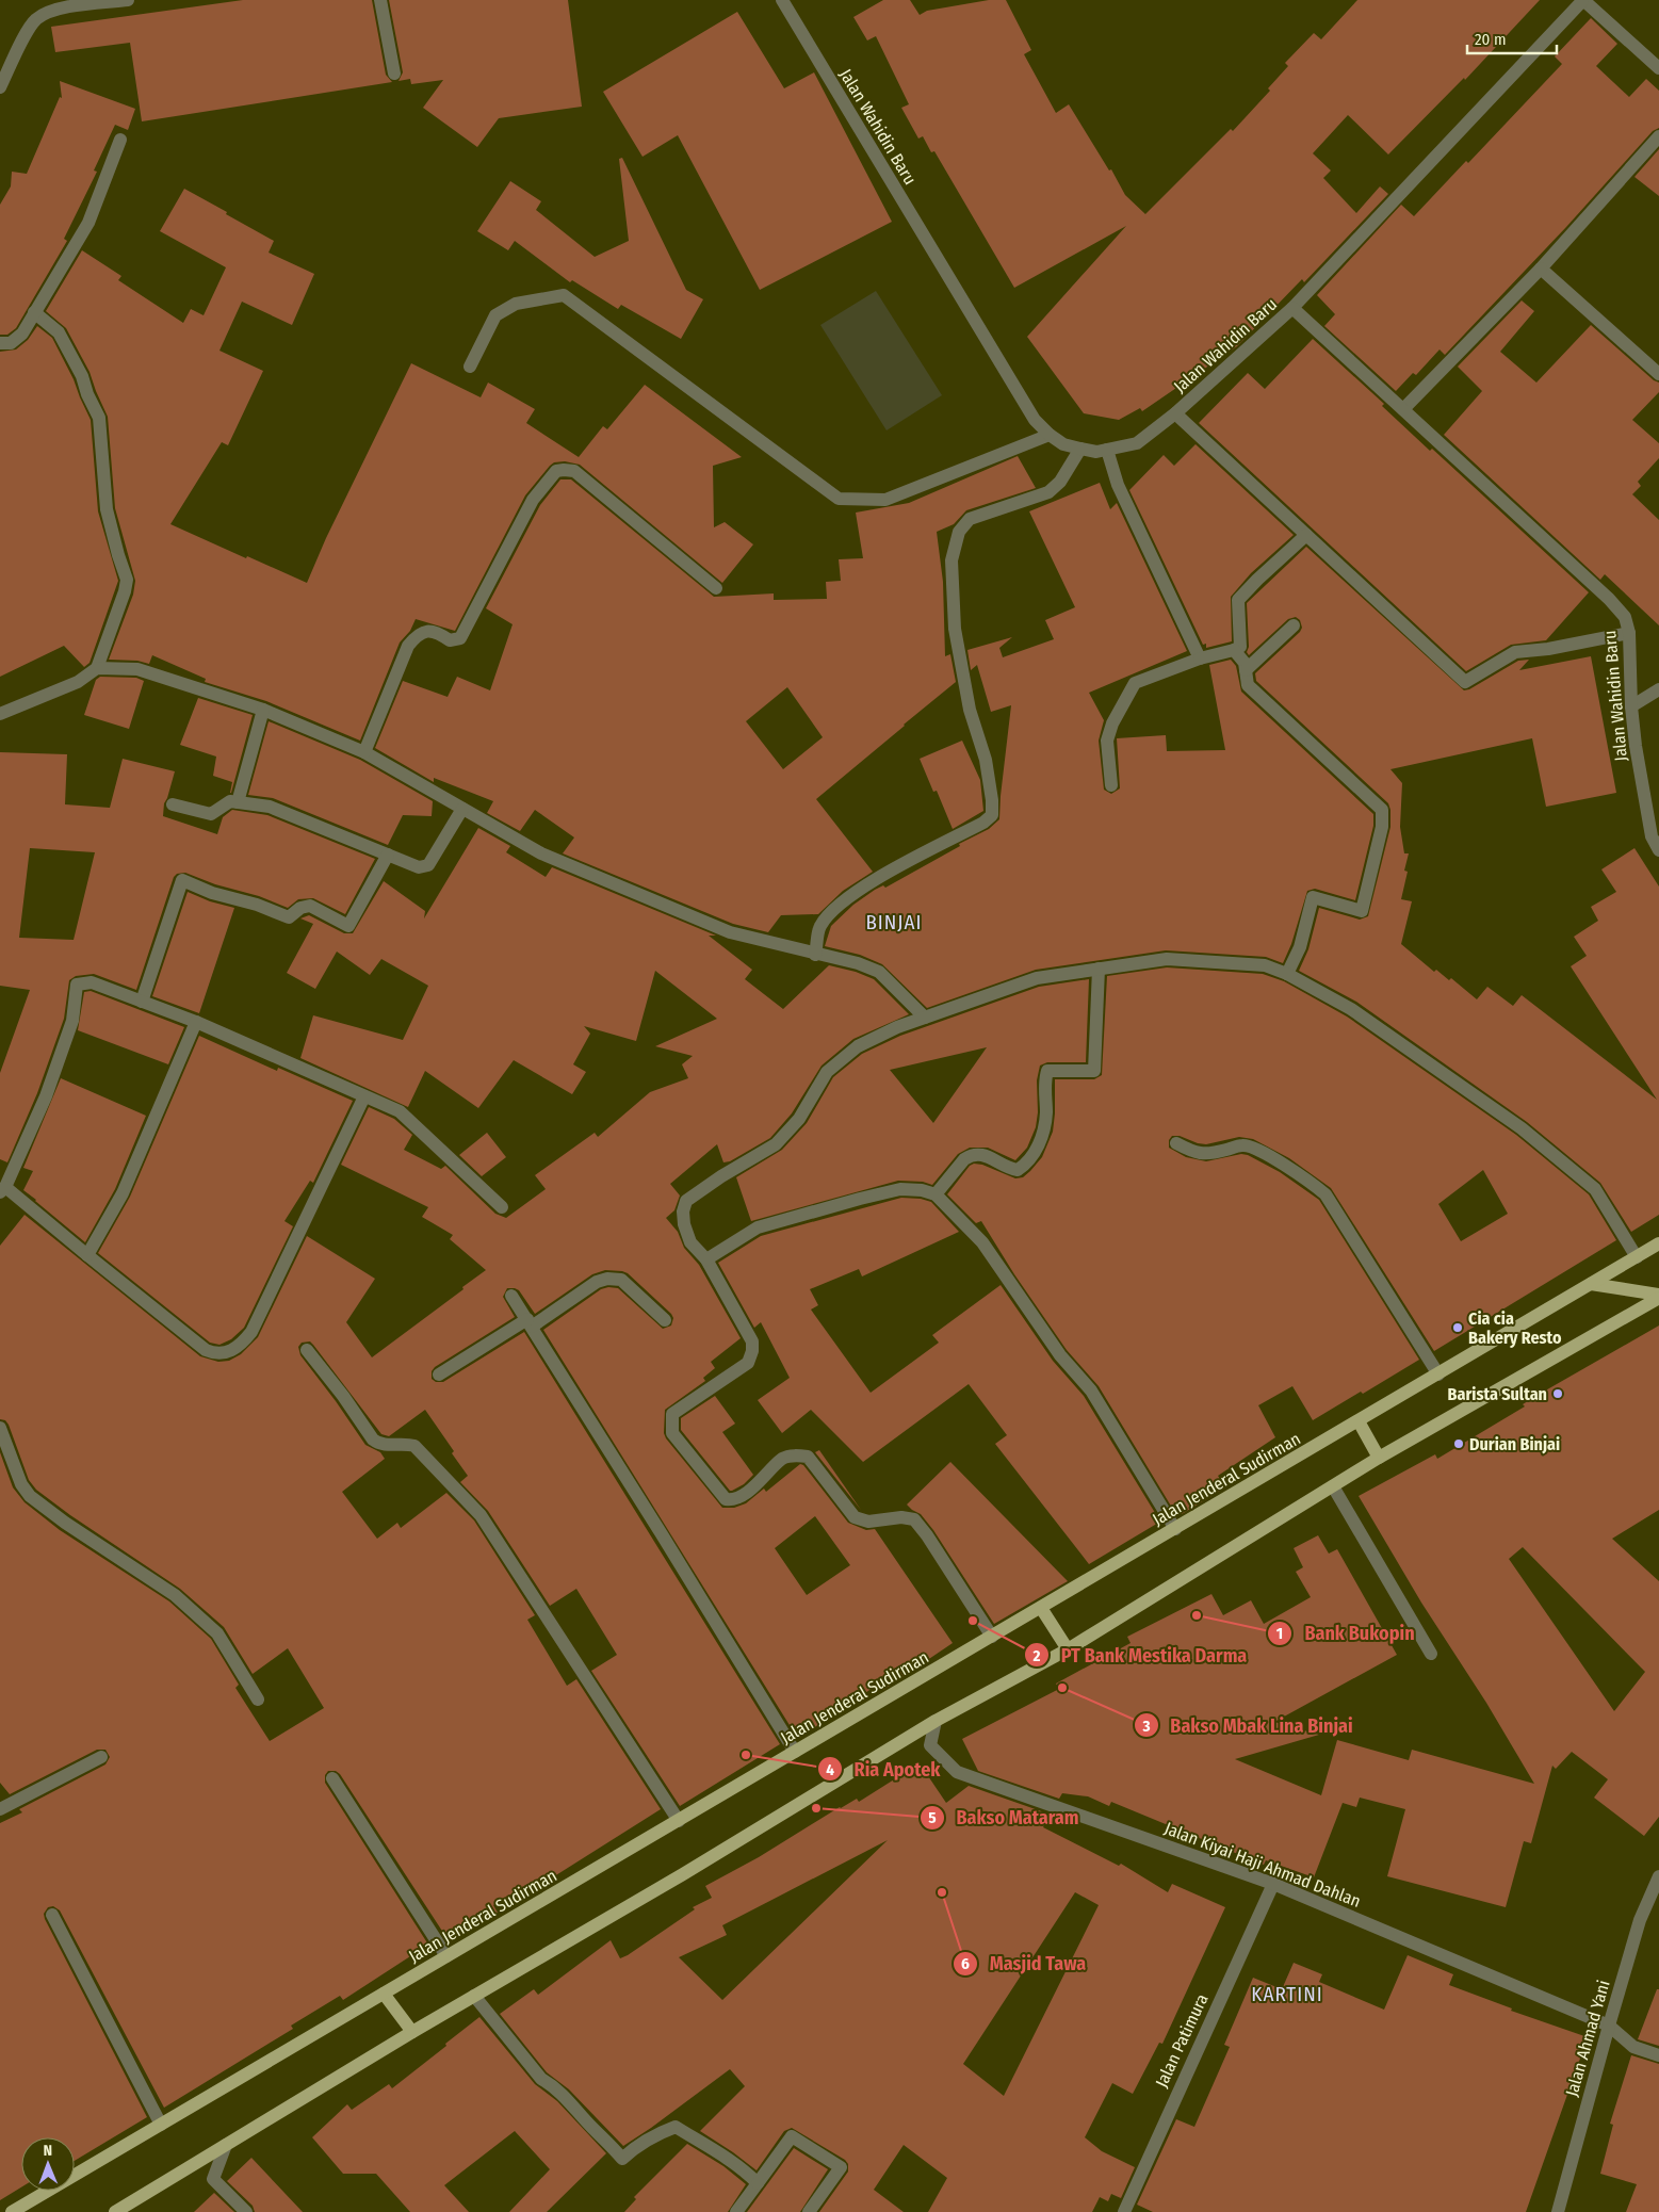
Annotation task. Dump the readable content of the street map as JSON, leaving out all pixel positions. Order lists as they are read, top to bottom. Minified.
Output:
{"streets":{"main road":["Jalan Jenderal Sudirman"],"street":["Jalan Wahidin Baru","Jalan Kiyai Haji Ahmad Dahlan","Jalan Ahmad Yani","Jalan Patimura"]},"crossings":[["Jalan Kiyai Haji Ahmad Dahlan","Jalan Ahmad Yani"],["Jalan Kiyai Haji Ahmad Dahlan","Jalan Patimura"]],"districts":["BINJAI","KARTINI"],"places":["Cia cia Bakery Resto","Barista Sultan","Durian Binjai","Bank Bukopin","PT Bank Mestika Darma","Bakso Mbak Lina Binjai","Ria Apotek","Bakso Mataram","Masjid Tawa"],"scale_bar":"20 m","north":"top"}
